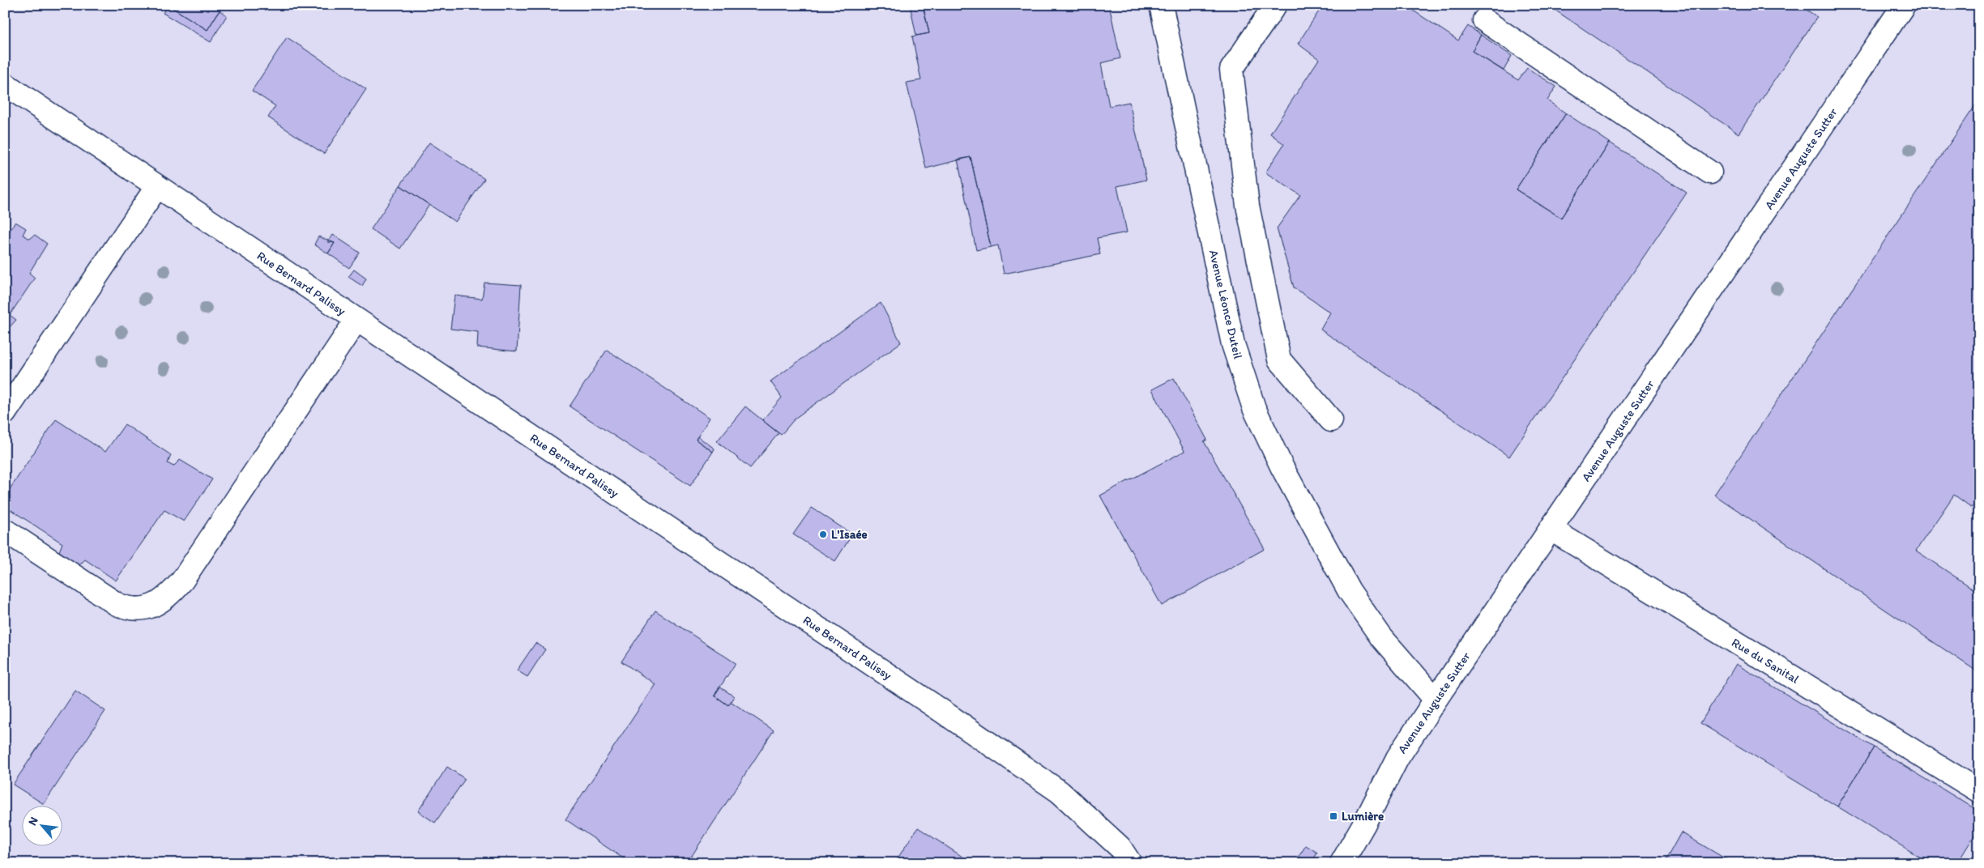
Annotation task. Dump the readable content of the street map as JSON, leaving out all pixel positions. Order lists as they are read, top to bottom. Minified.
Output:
{"streets":{"street":["Avenue Auguste Sutter","Rue Bernard Palissy","Avenue Léonce Duteil","Rue du Sanital"]},"crossings":[["Avenue Auguste Sutter","Avenue Léonce Duteil"],["Avenue Auguste Sutter","Rue du Sanital"]],"places":{"other":["L'Isaée"],"transit":["Lumière"]},"north":"top left"}
